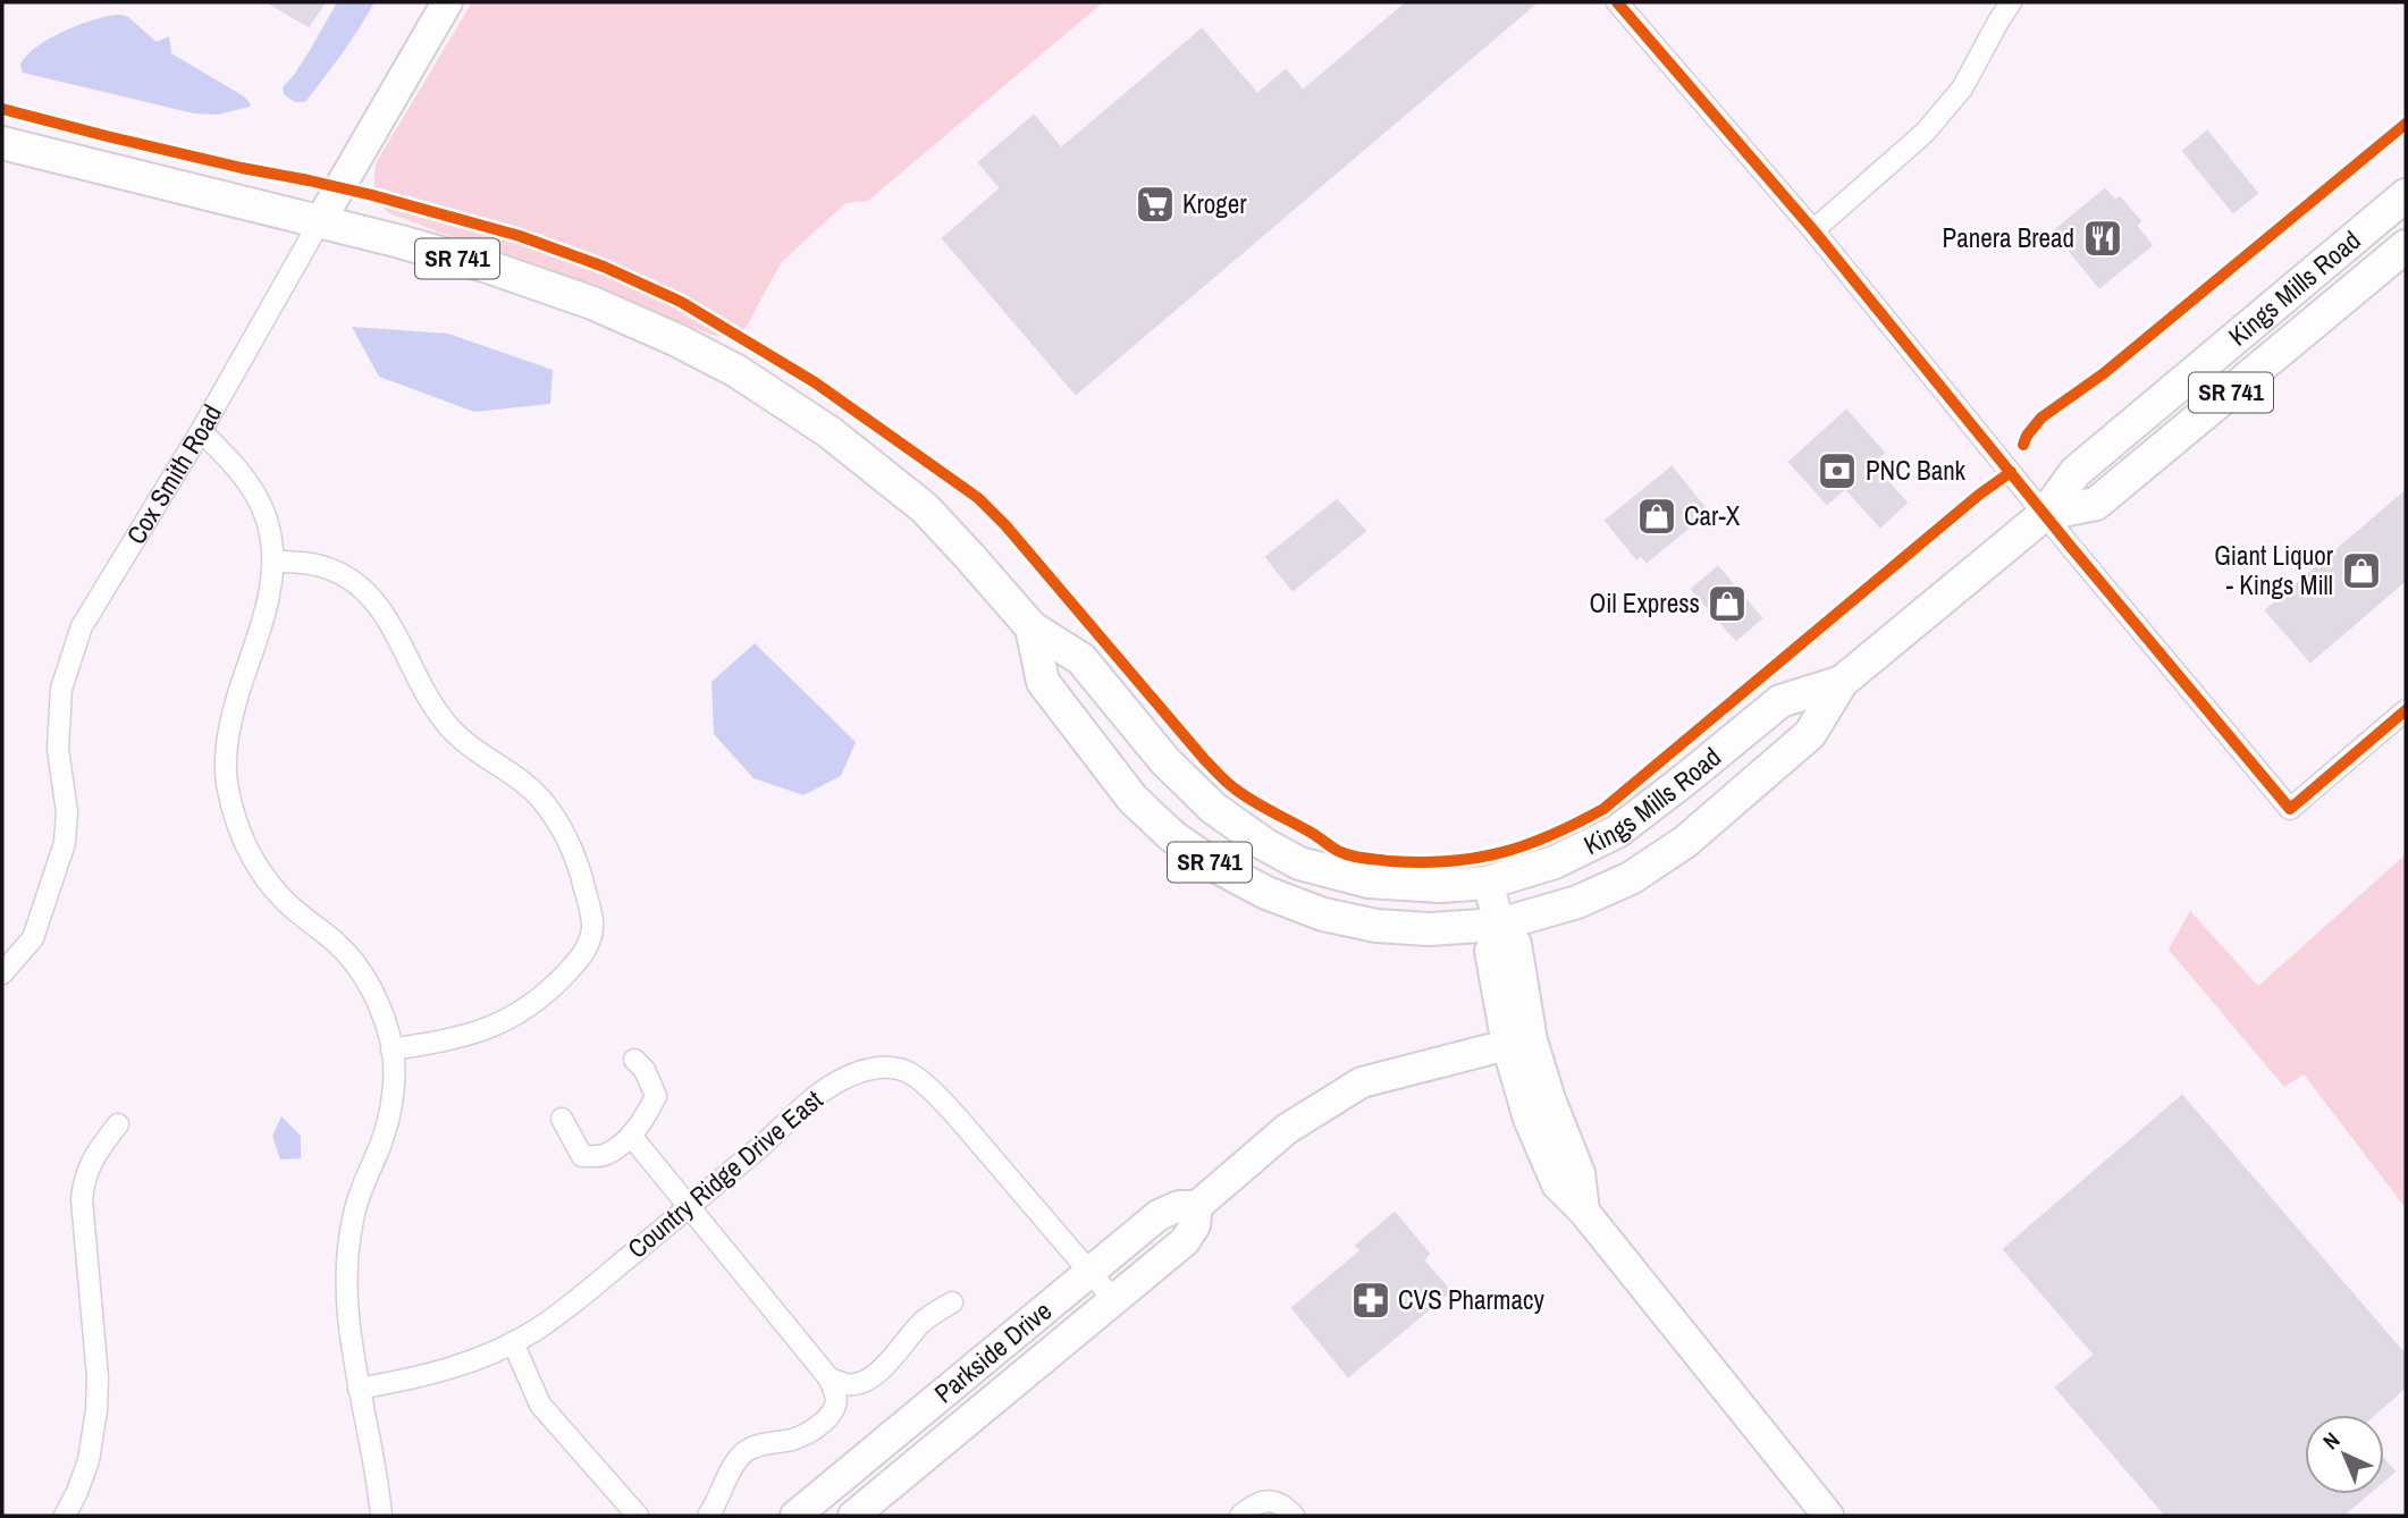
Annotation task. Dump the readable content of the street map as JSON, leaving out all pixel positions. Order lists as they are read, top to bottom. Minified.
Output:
{"streets":{"main road":["SR 741","Kings Mills Road"],"street":["Cox Smith Road","Country Ridge Drive East","Parkside Drive"]},"crossings":[["SR 741","Kings Mills Road"],["SR 741","Cox Smith Road"],["Country Ridge Drive East","Parkside Drive"]],"places":{"supermarket":["Kroger"],"restaurant":["Panera Bread"],"bank":["PNC Bank"],"shop":["Car-X","Giant Liquor - Kings Mill","Oil Express"],"pharmacy":["CVS Pharmacy"]},"north":"top left"}
